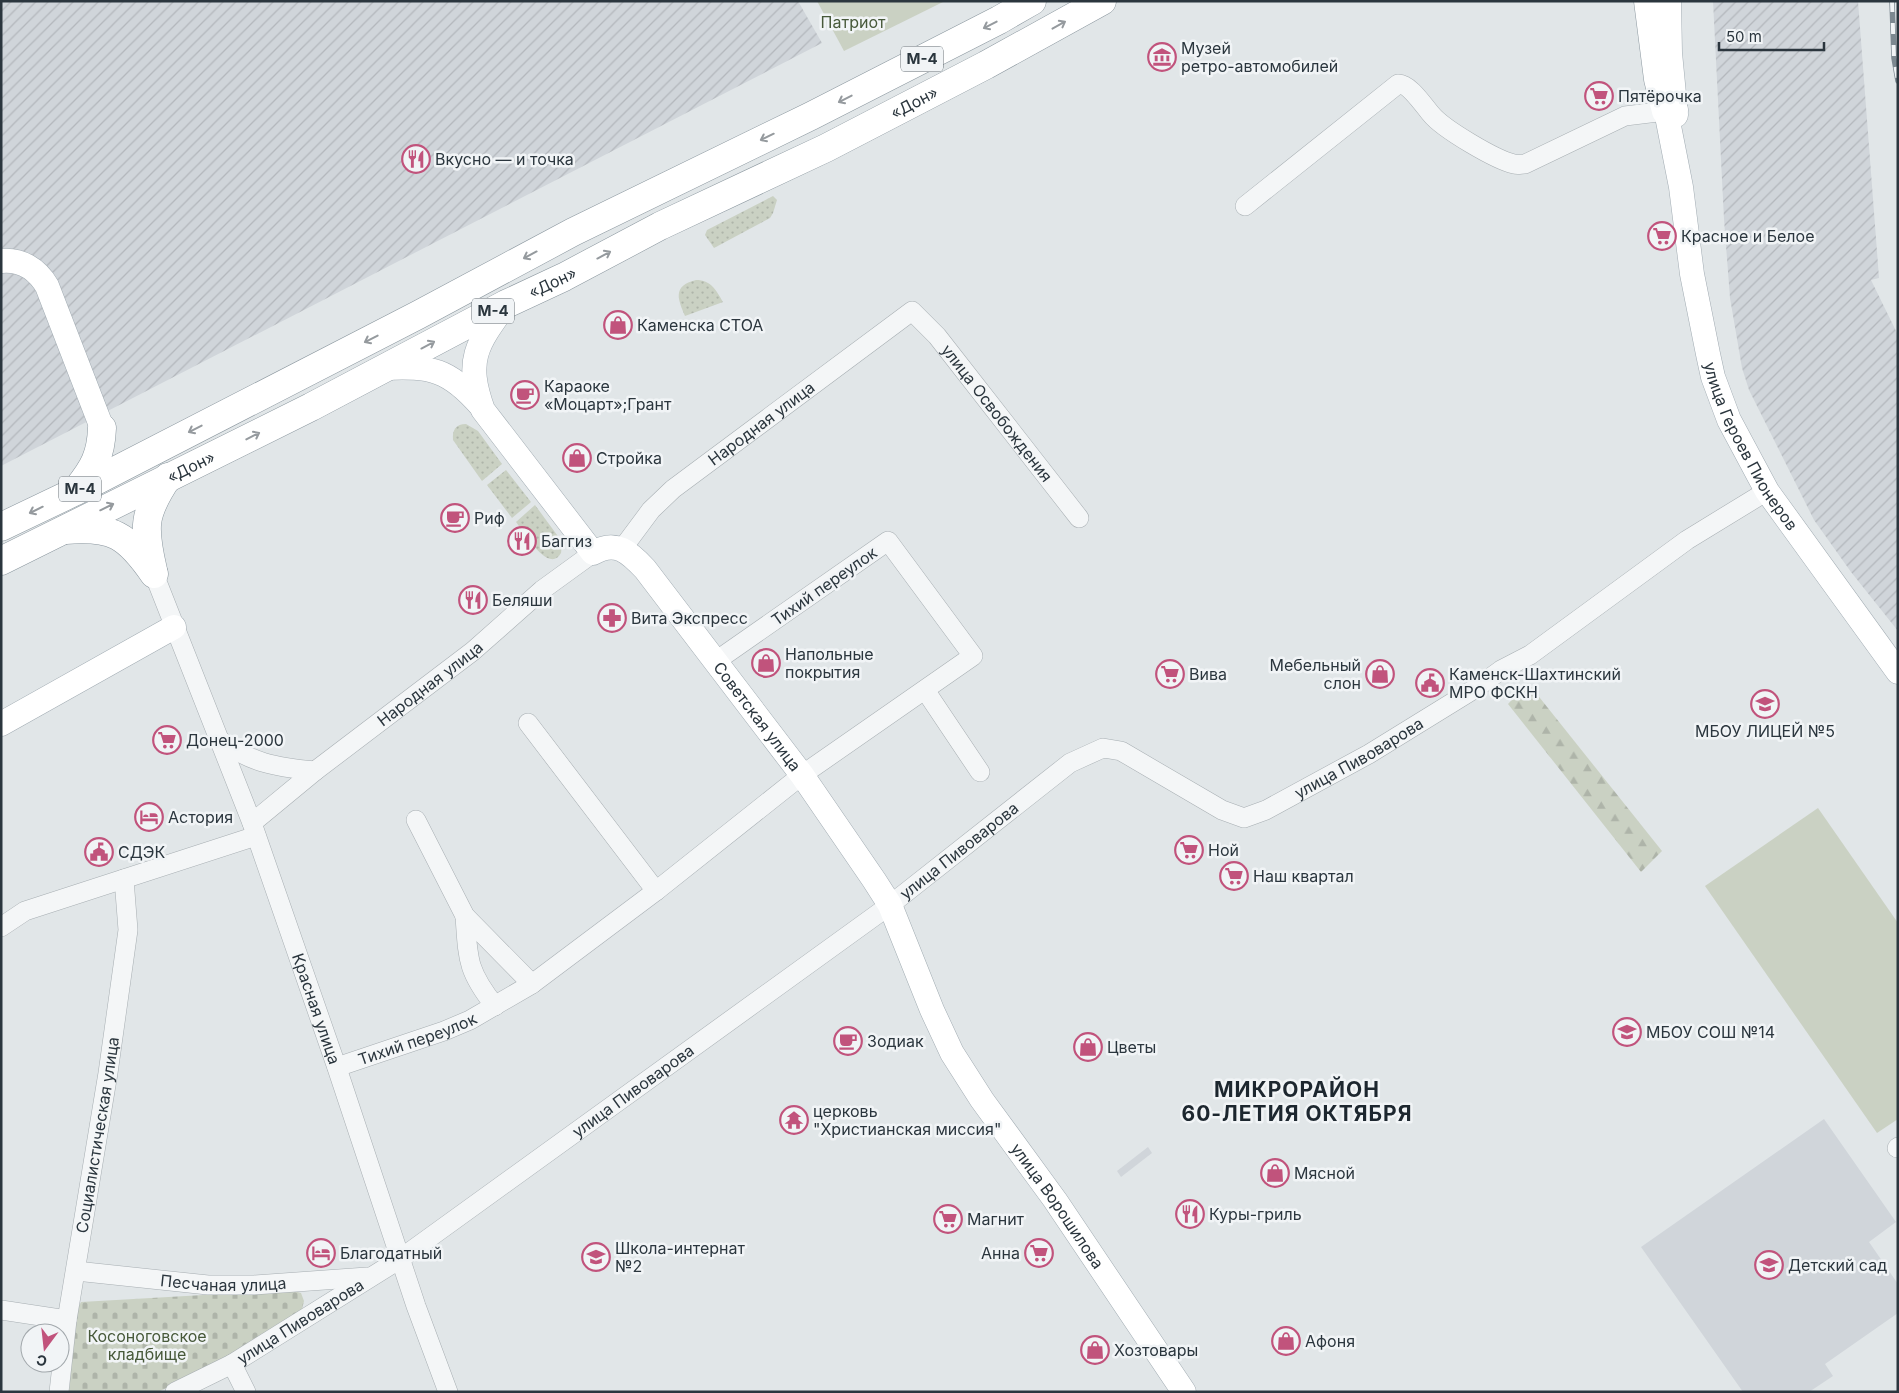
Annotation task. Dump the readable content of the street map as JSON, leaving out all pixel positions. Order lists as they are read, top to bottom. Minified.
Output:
{"streets":{"highway":["М-4","«Дон»"],"main road":["улица Героев Пионеров","Советская улица","улица Ворошилова"],"street":["улица Освобождения","Народная улица","Тихий переулок","улица Пивоварова","Красная улица","Социалистическая улица","Песчаная улица"]},"crossings":[["«Дон»","Советская улица"],["улица Освобождения","Народная улица"],["Народная улица","Советская улица"],["Народная улица","Красная улица"],["улица Героев Пионеров","улица Пивоварова"],["Тихий переулок","Советская улица"],["Тихий переулок","Красная улица"],["Советская улица","улица Пивоварова"],["Советская улица","улица Ворошилова"],["улица Пивоварова","Красная улица"],["улица Пивоварова","улица Ворошилова"],["улица Пивоварова","Песчаная улица"],["Социалистическая улица","Песчаная улица"]],"districts":["МИКРОРАЙОН 60-ЛЕТИЯ ОКТЯБРЯ"],"parks":["Патриот","Косоноговское кладбище"],"places":{"museum":["Музей ретро-автомобилей"],"supermarket":["Пятёрочка","Красное и Белое","Вива","Донец-2000","Ной","Наш квартал","Магнит","Анна"],"restaurant":["Вкусно — и точка","Баггиз","Беляши","Куры-гриль"],"shop":["Каменска СТОА","Стройка","Напольные покрытия","Мебельный слон","Цветы","Мясной","Афоня","Хозтовары"],"cafe":["Караоке «Моцарт»;Грант","Риф","Зодиак"],"pharmacy":["Вита Экспресс"],"public building":["Каменск-Шахтинский МРО ФСКН","СДЭК"],"school or university":["МБОУ ЛИЦЕЙ №5","МБОУ СОШ №14","Школа-интернат №2","Детский сад"],"hotel":["Астория","Благодатный"],"temple":["церковь \"Христианская миссия\""]},"scale_bar":"50 m","north":"bottom"}
